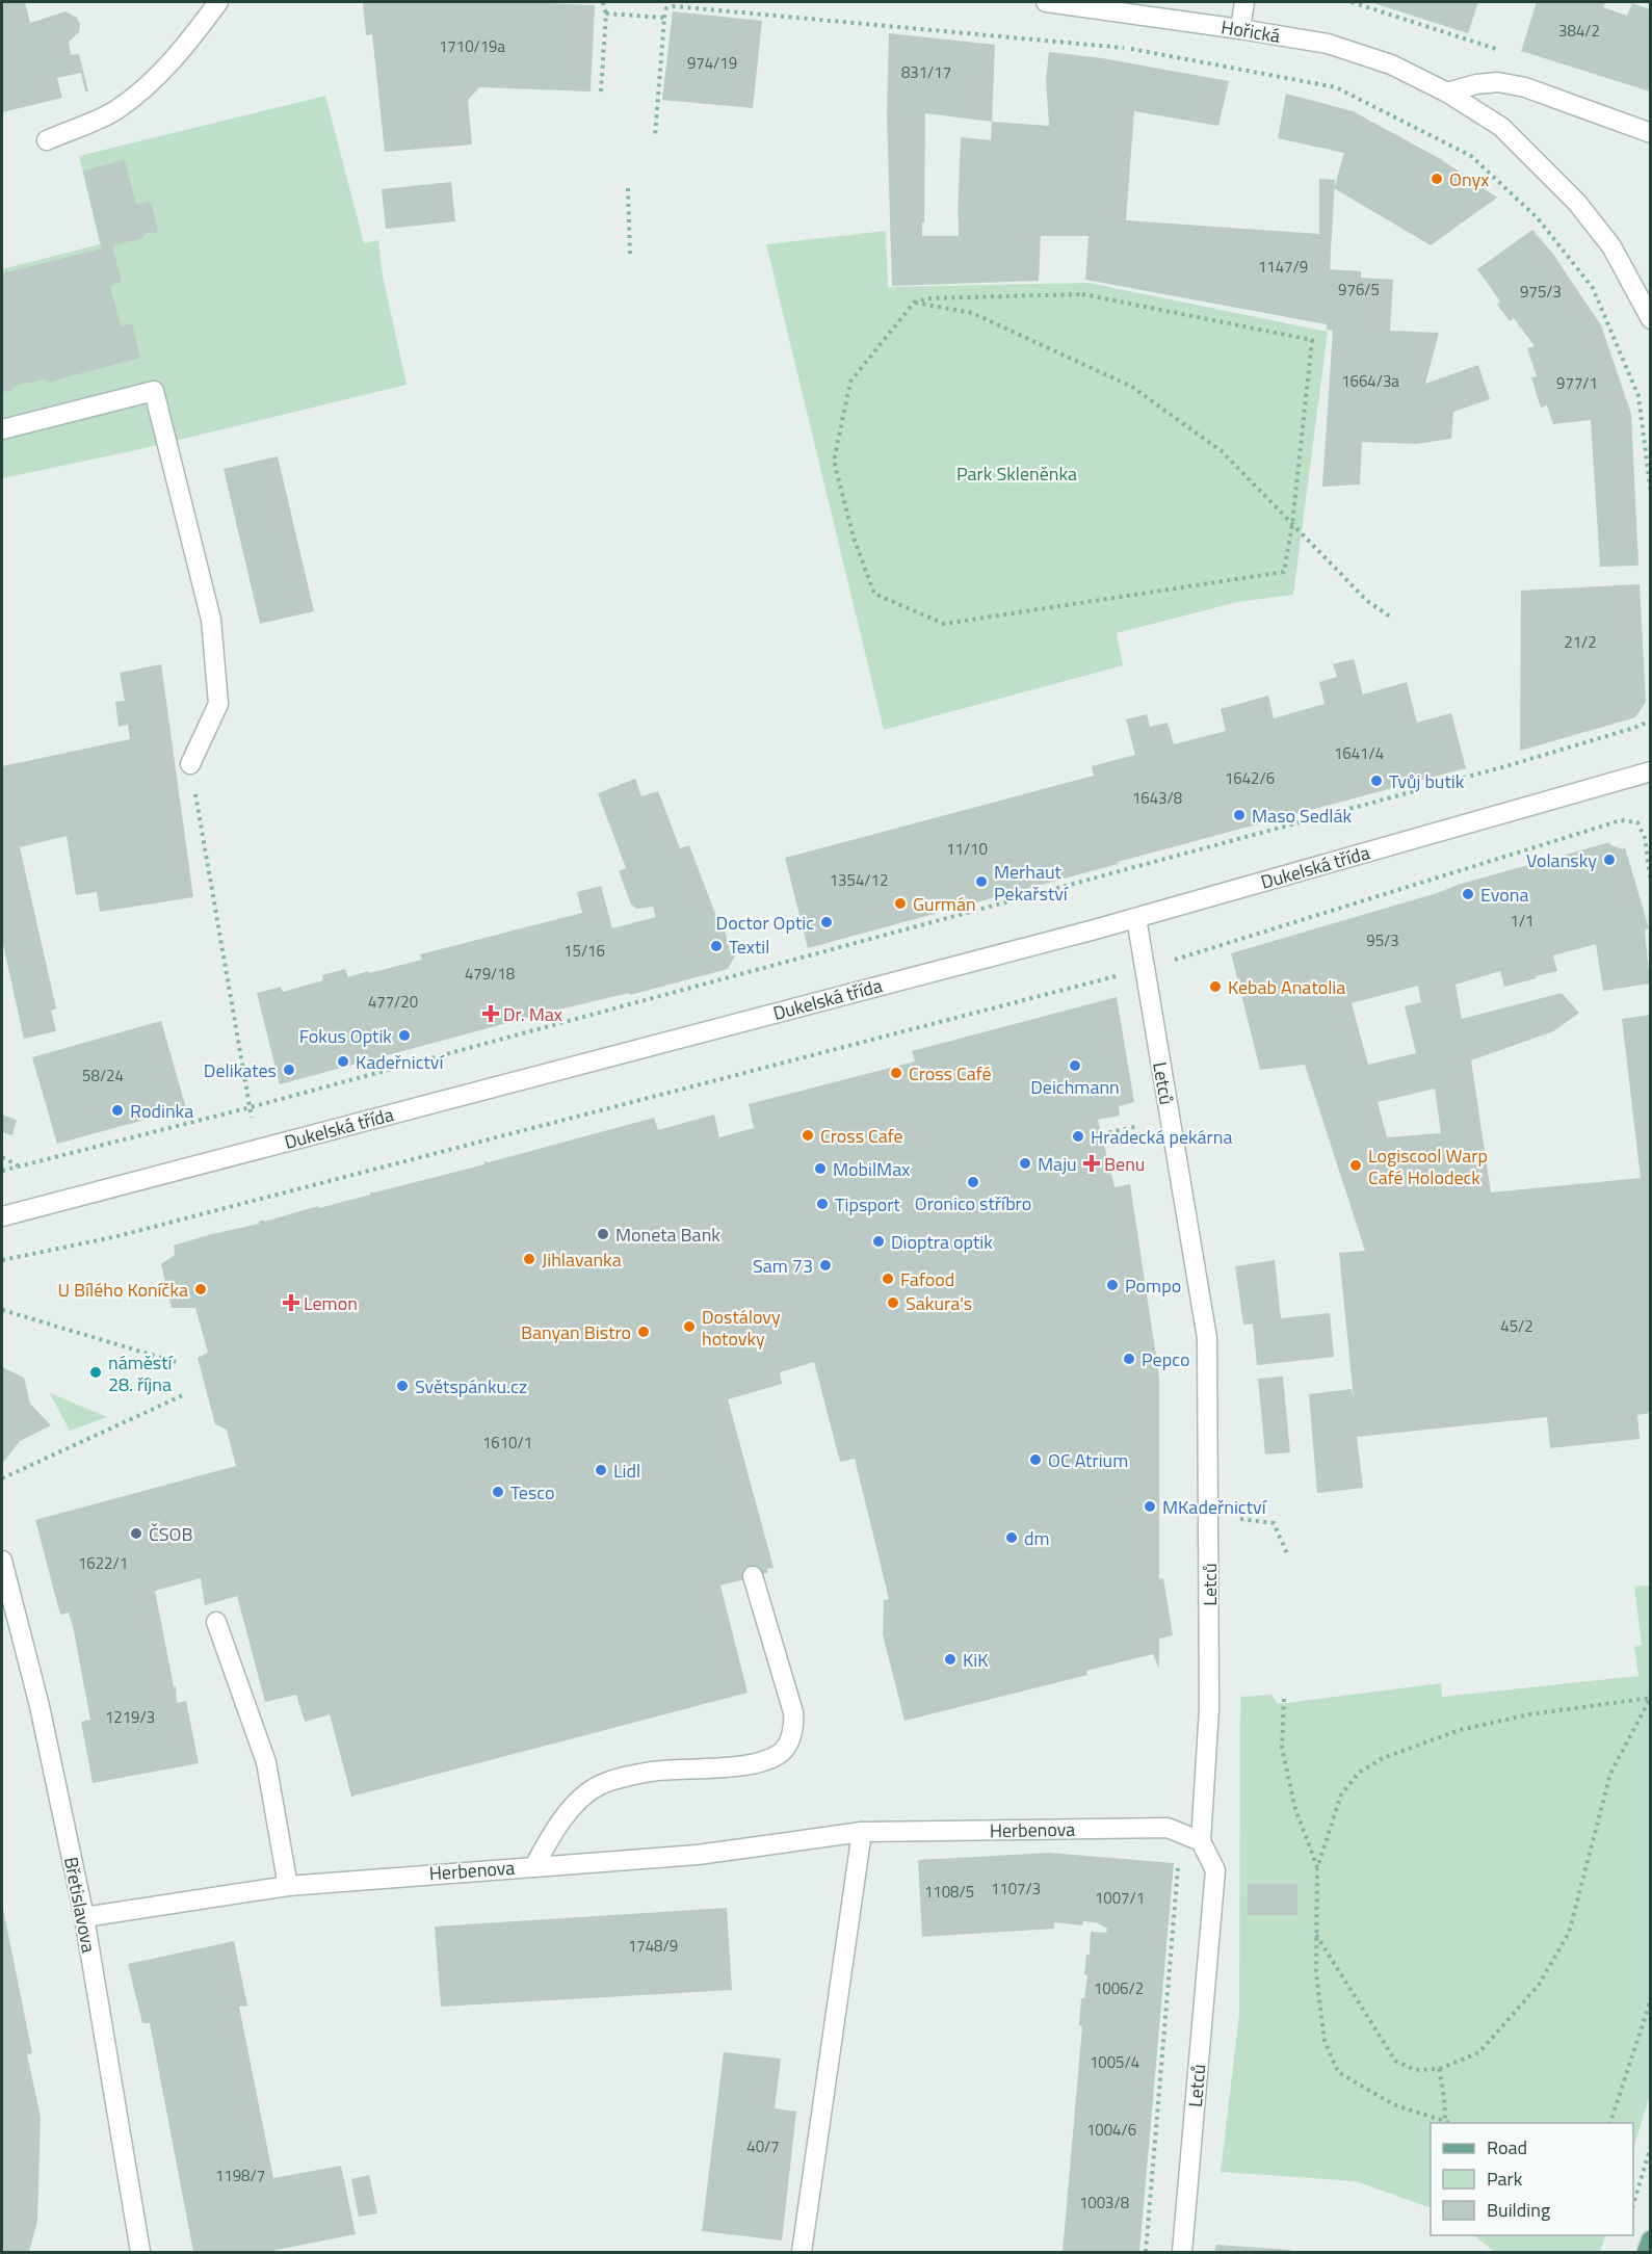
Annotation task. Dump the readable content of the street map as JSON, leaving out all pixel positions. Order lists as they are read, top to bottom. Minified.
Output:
{"streets":{"street":["Hořická","Dukelská třída","Letců","Herbenova","Břetislavova"]},"crossings":[["Dukelská třída","Letců"],["Letců","Herbenova"],["Herbenova","Břetislavova"]],"parks":["Park Skleněnka"],"places":{"other":["Onyx","Tvůj butik","Maso Sedlák","Volansky","Merhaut Pekařství","Evona","Gurmán","Doctor Optic","Textil","Kebab Anatolia","Fokus Optik","Kadeřnictví","Deichmann","Delikates","Cross Café","Rodinka","Cross Cafe","Hradecká pekárna","Maju","Logiscool Warp Café Holodeck","MobilMax","Oronico stříbro","Tipsport","Moneta Bank","Dioptra optik","Jihlavanka","Sam 73","Fafood","Pompo","U Bílého Koníčka","Sakura's","Dostálovy hotovky","Banyan Bistro","Pepco","náměstí 28. října","Světspánku.cz","OC Atrium","Lidl","Tesco","MKadeřnictví","ČSOB","dm","KiK"],"health":["Dr. Max","Benu","Lemon"]},"house_numbers":["384/2","1710/19a","974/19","831/17","1147/9","976/5","975/3","1664/3a","977/1","21/2","1641/4","1642/6","1643/8","11/10","1354/12","1/1","95/3","15/16","479/18","477/20","58/24","45/2","1610/1","1622/1","1219/3","1107/3","1108/5","1007/1","1748/9","1006/2","1005/4","1004/6","40/7","1198/7","1003/8"],"legend":["Road","Park","Building"]}
